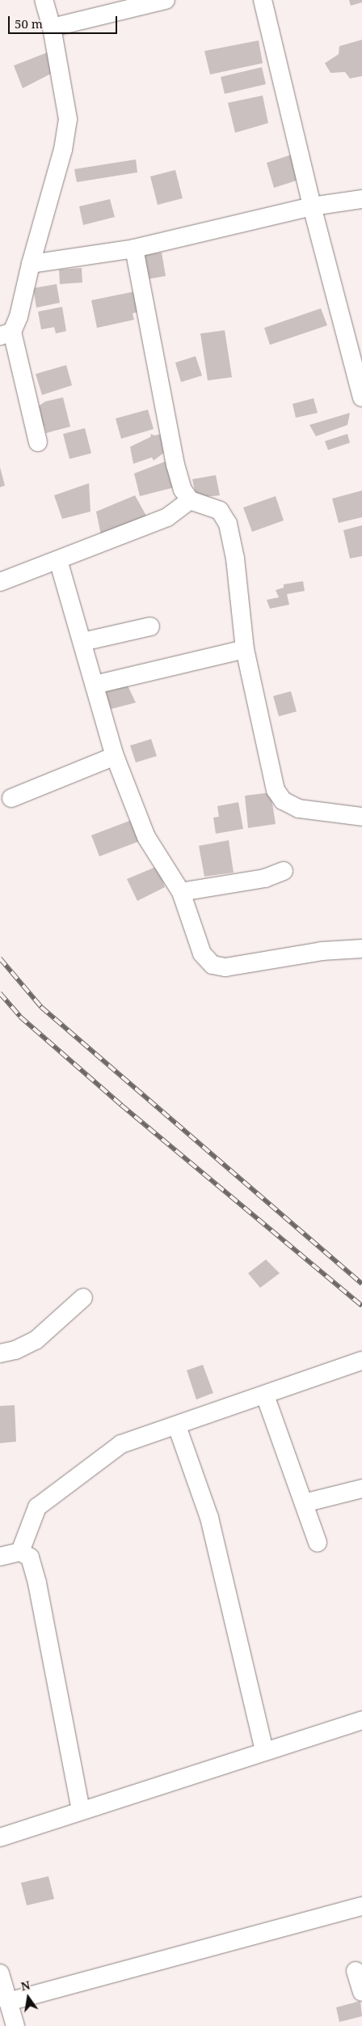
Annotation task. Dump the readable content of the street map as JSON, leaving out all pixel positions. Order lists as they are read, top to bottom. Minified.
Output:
{"scale_bar":"50 m","north":"top"}
